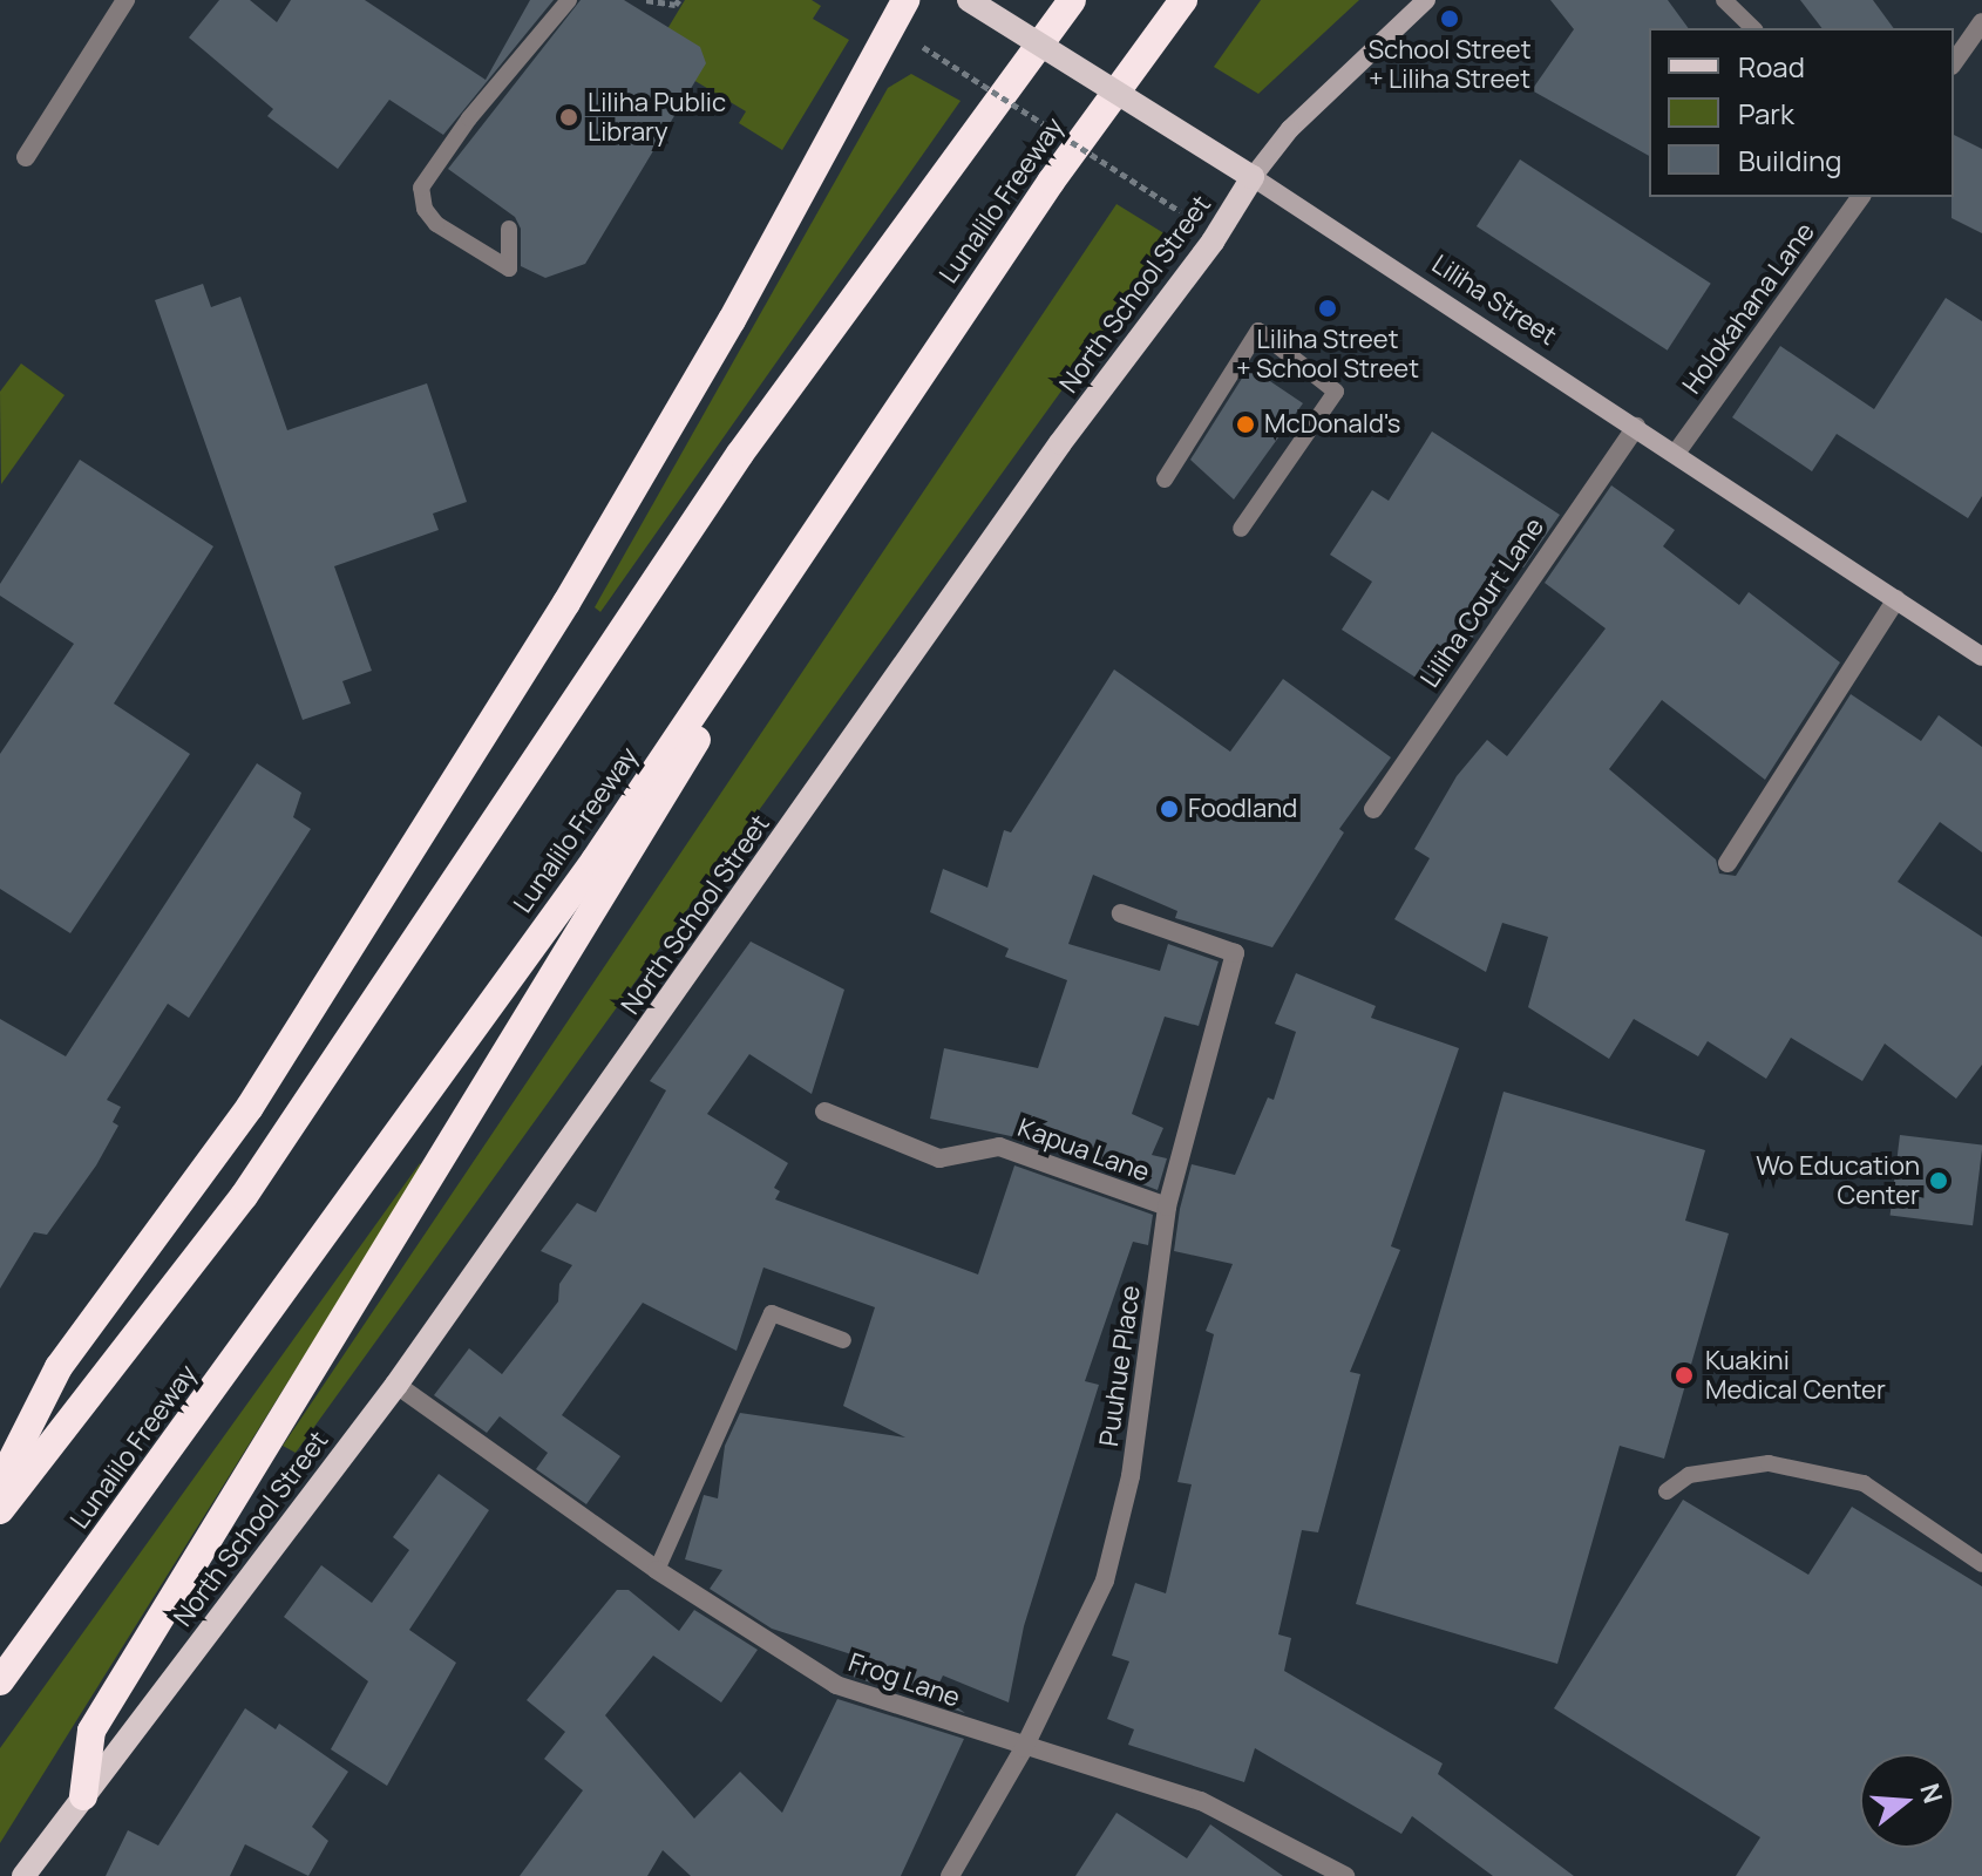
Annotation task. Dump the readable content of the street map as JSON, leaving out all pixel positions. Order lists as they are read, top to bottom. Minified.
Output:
{"streets":{"highway":["Lunalilo Freeway"],"main road":["North School Street","Liliha Street"],"street":["Holokahana Lane","Liliha Court Lane","Kapua Lane","Puuhue Place","Frog Lane"]},"crossings":[["North School Street","Liliha Street"],["North School Street","Frog Lane"],["Liliha Street","Holokahana Lane"],["Liliha Street","Liliha Court Lane"],["Kapua Lane","Puuhue Place"],["Puuhue Place","Frog Lane"]],"places":["School Street + Liliha Street","Liliha Public Library","Liliha Street + School Street","McDonald's","Foodland","Wo Education Center","Kuakini Medical Center"],"legend":["Road","Park","Building"],"north":"right"}
